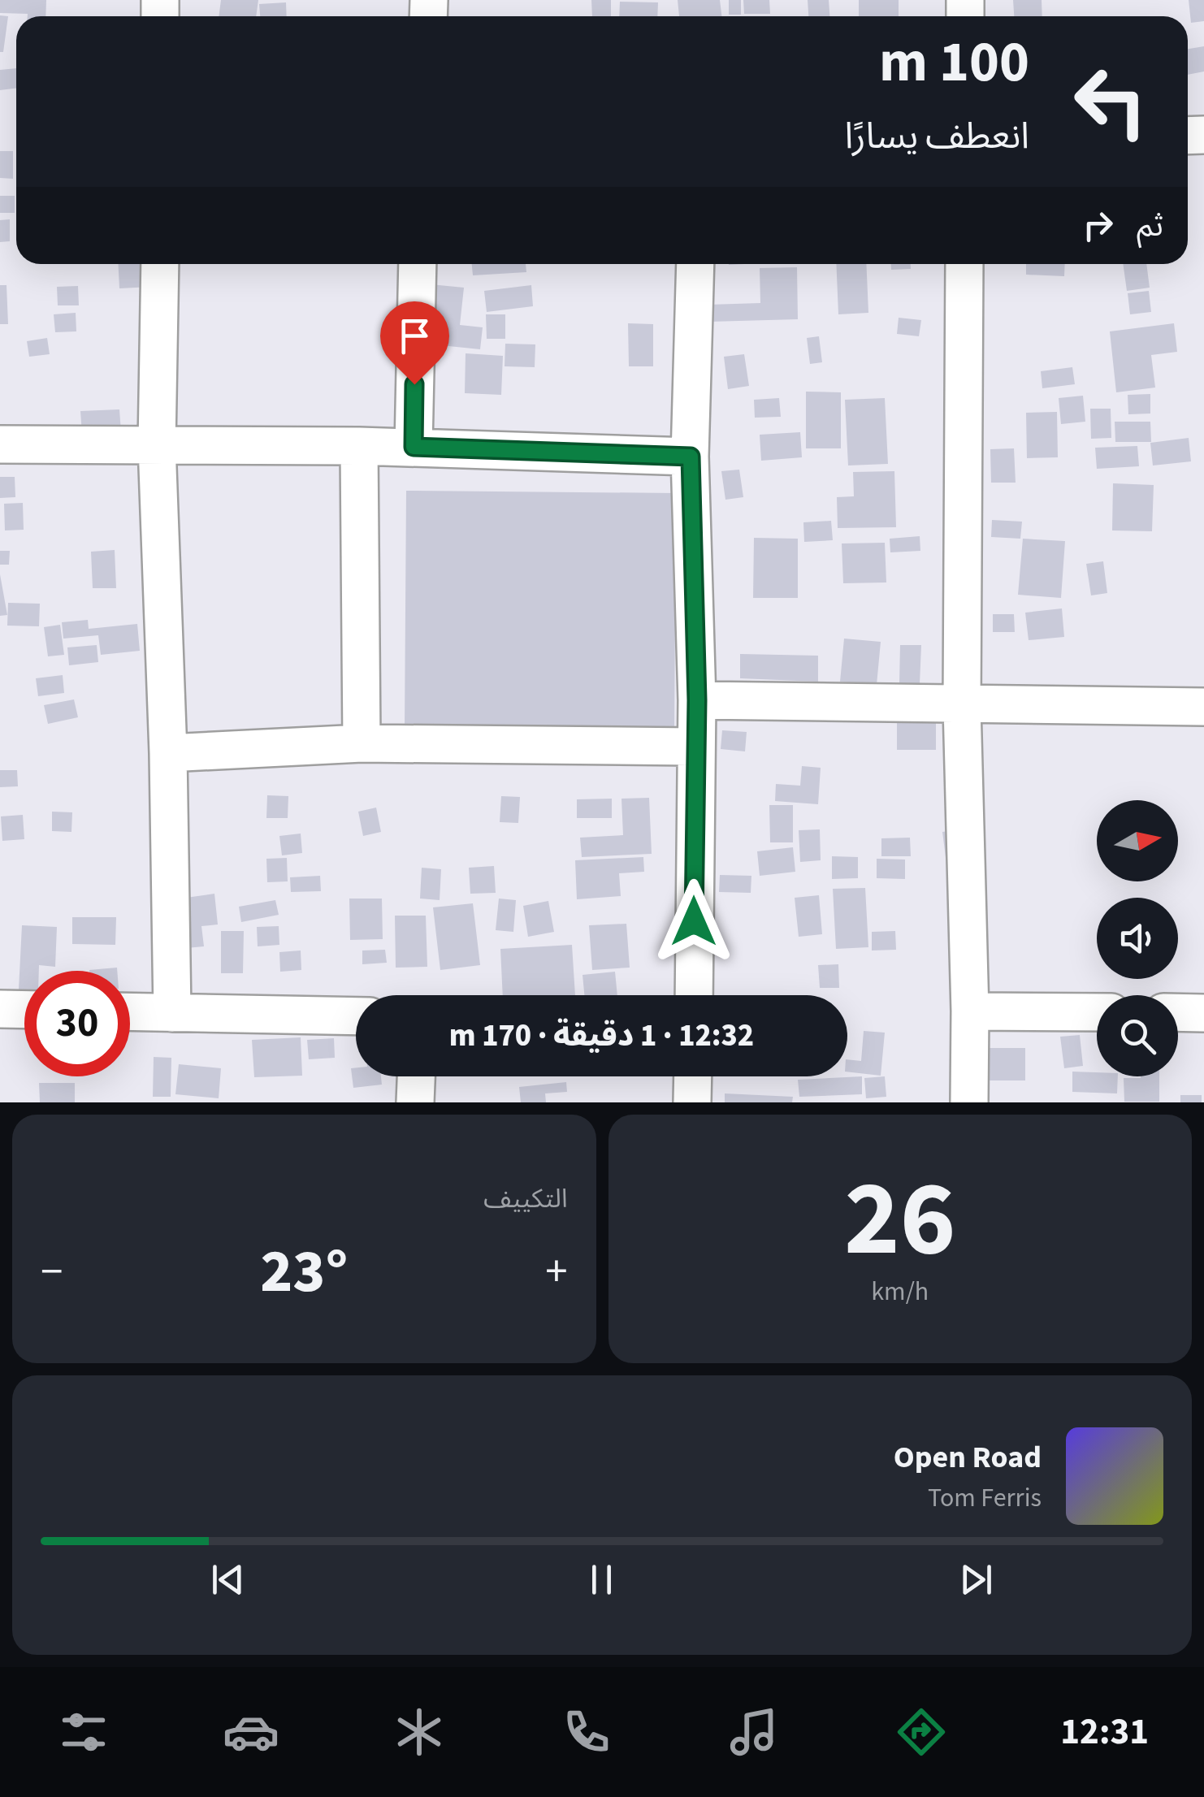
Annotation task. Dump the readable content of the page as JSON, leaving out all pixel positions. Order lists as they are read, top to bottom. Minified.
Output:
{"north":"right","page":{"turn":["100 m","انعطف يسارًا"],"then":"ثم","limit":"30","trip":"12:32 · 1 دقيقة · 170 m","tile":[["26","km/h"],"التكييف"],"heat":["−","23°","+"],"song":["Open Road","Tom Ferris"],"tabs":"12:31"}}
